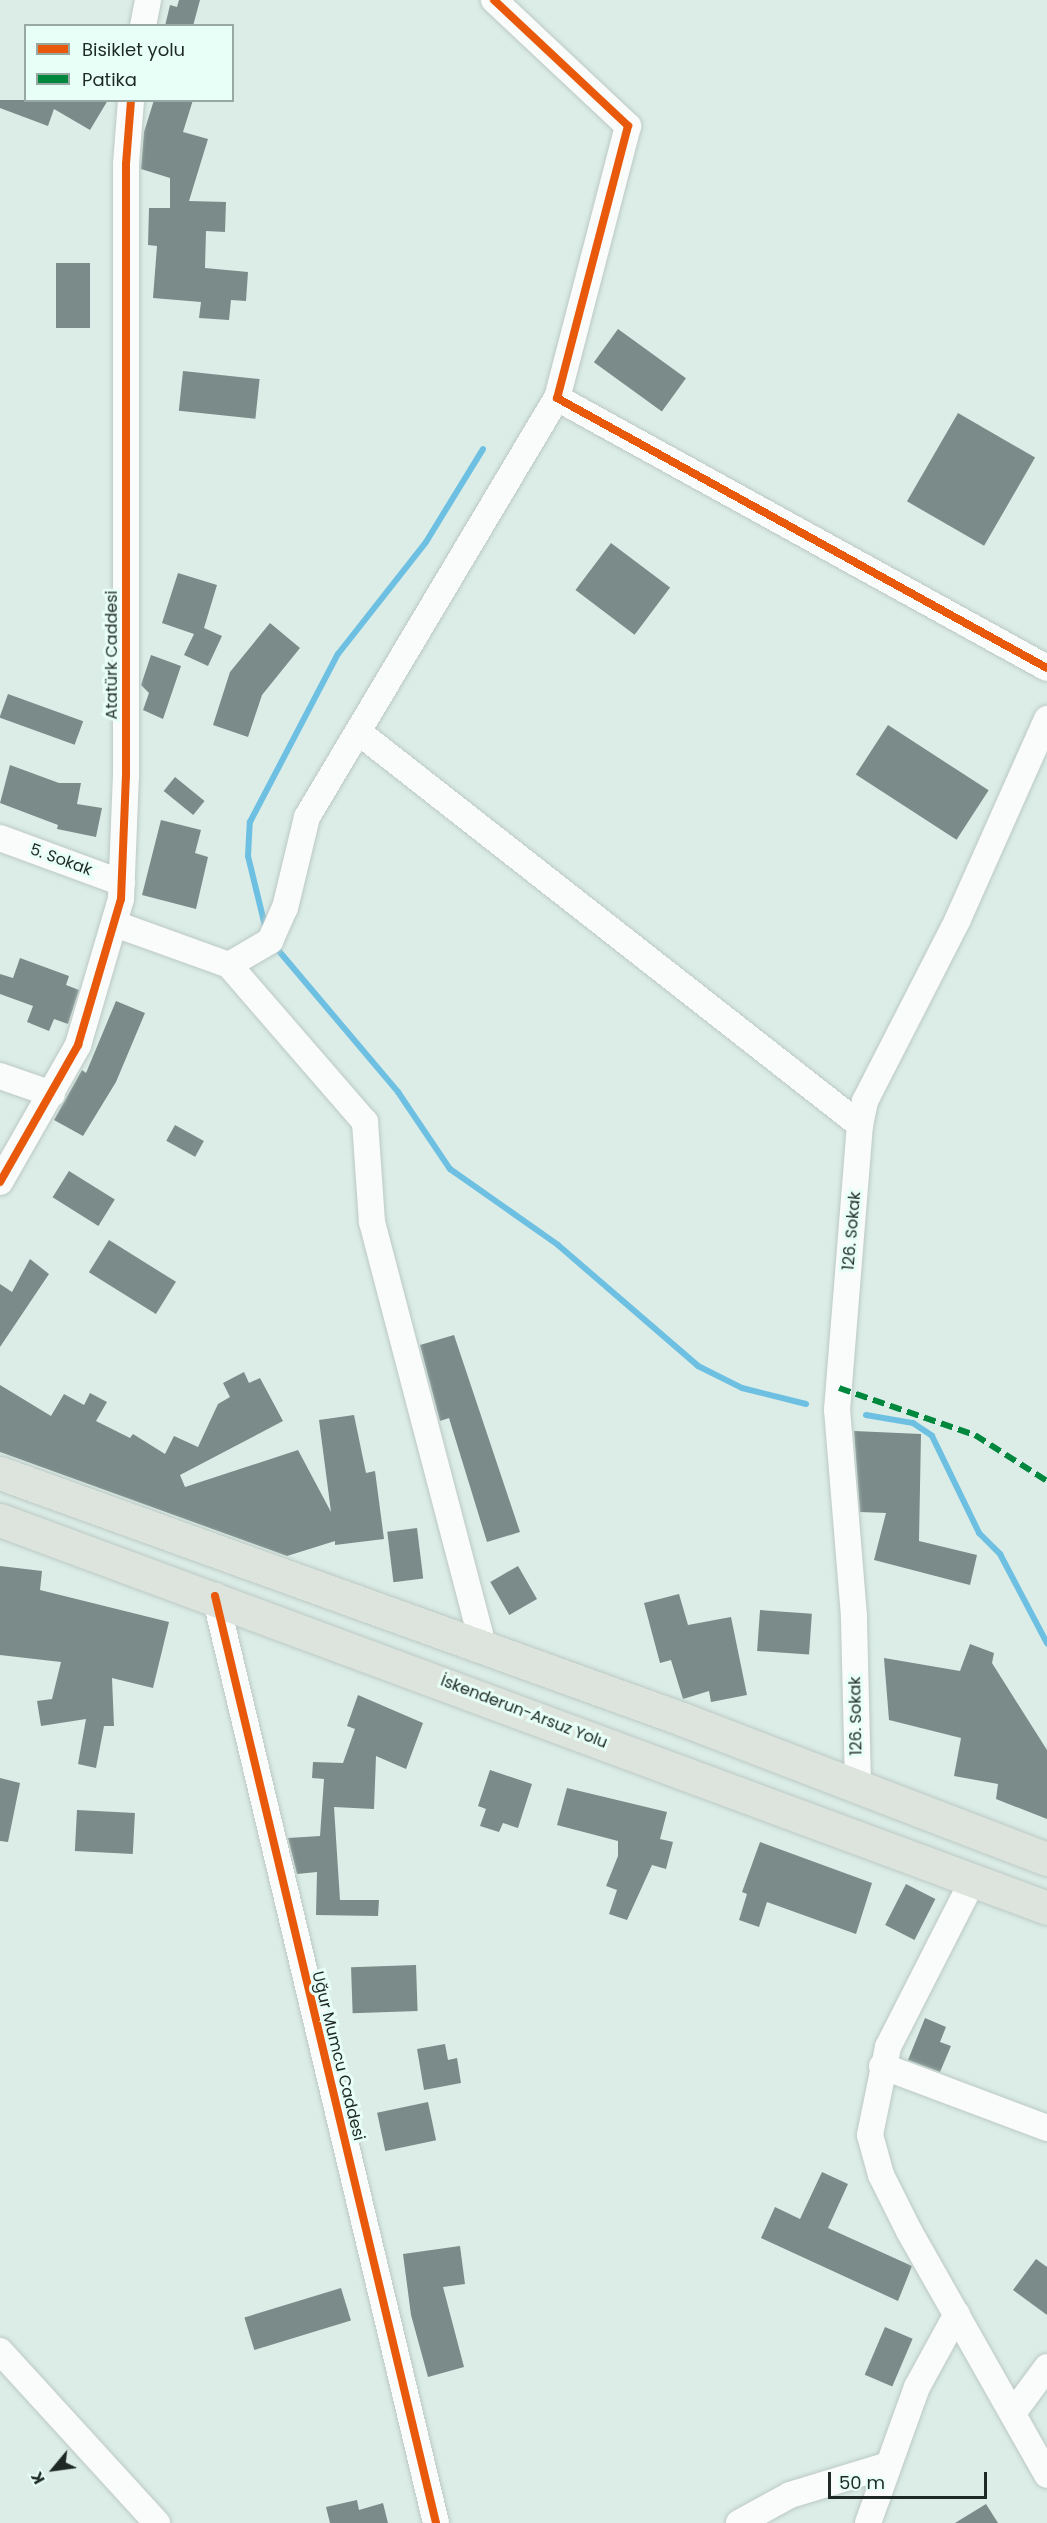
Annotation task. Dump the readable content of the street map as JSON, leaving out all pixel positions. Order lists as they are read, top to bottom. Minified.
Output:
{"streets":{"main road":["İskenderun-Arsuz Yolu"],"street":["Atatürk Caddesi","5. Sokak","126. Sokak","Uğur Mumcu Caddesi"]},"crossings":[["Atatürk Caddesi","5. Sokak"],["İskenderun-Arsuz Yolu","Uğur Mumcu Caddesi"]],"legend":["Bisiklet yolu","Patika"],"scale_bar":"50 m","north":"bottom left"}
